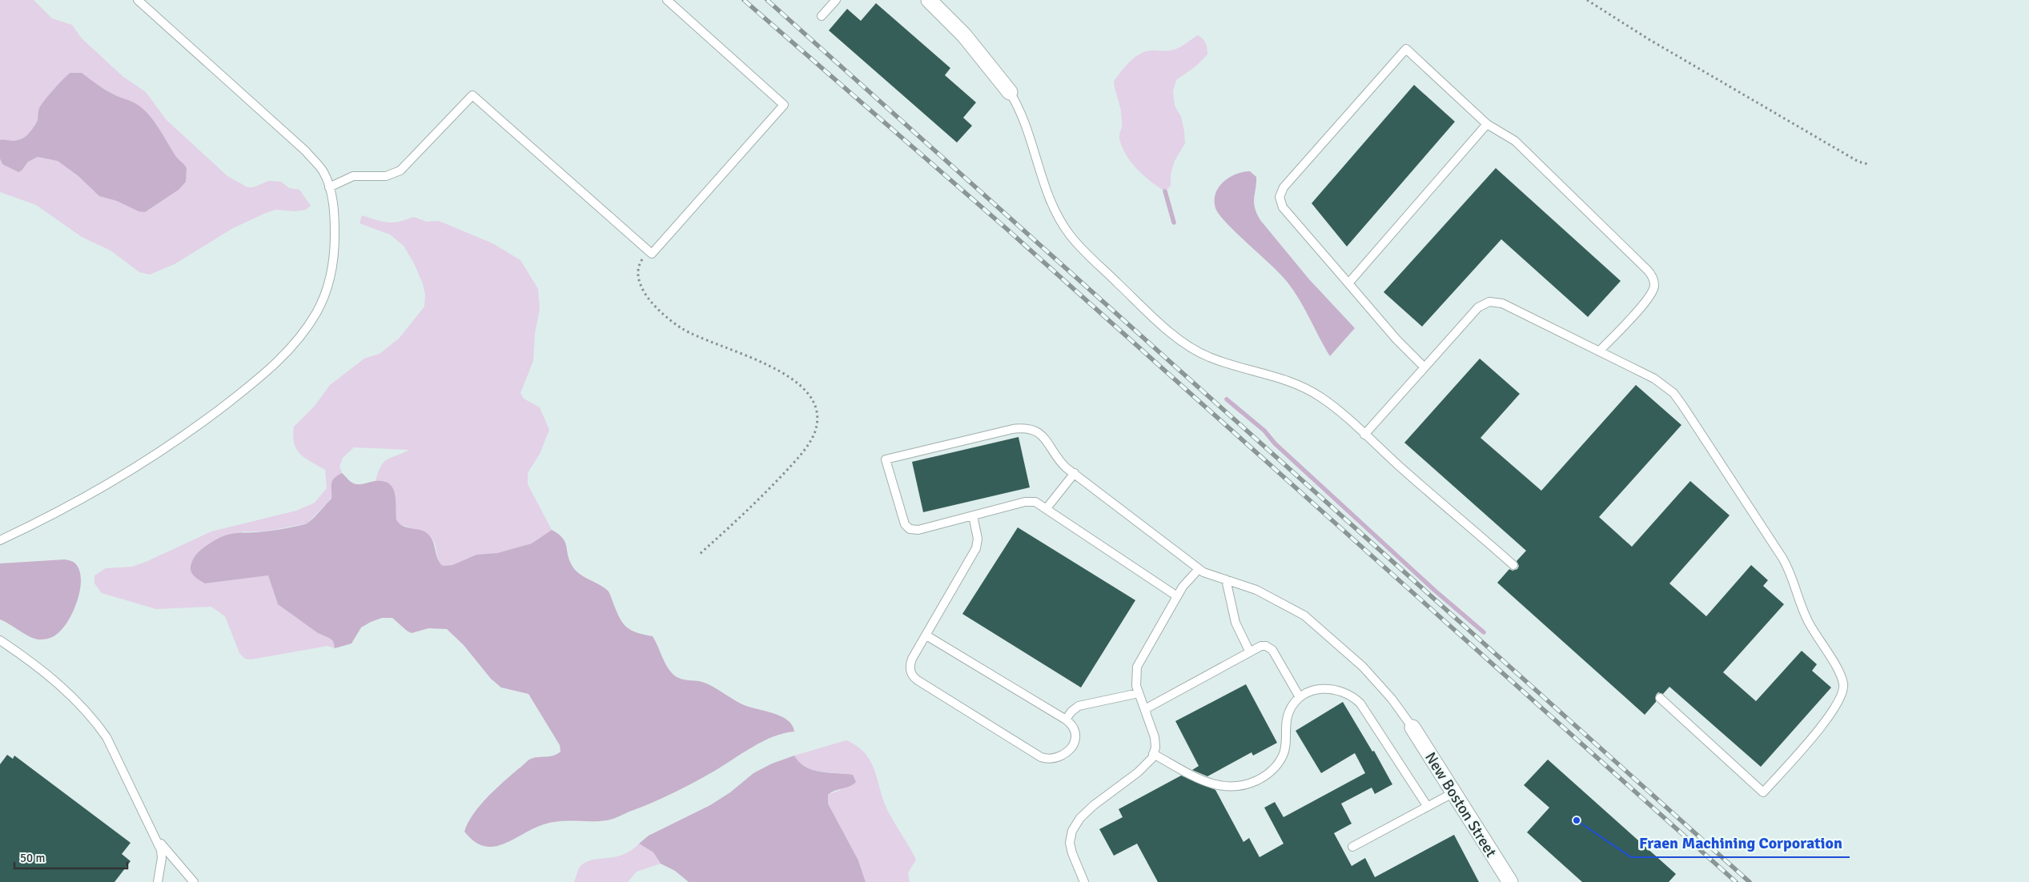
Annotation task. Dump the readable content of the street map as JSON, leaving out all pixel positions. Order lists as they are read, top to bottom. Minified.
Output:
{"streets":{"street":["New Boston Street"]},"places":["Fraen Machining Corporation"],"scale_bar":"50 m"}
